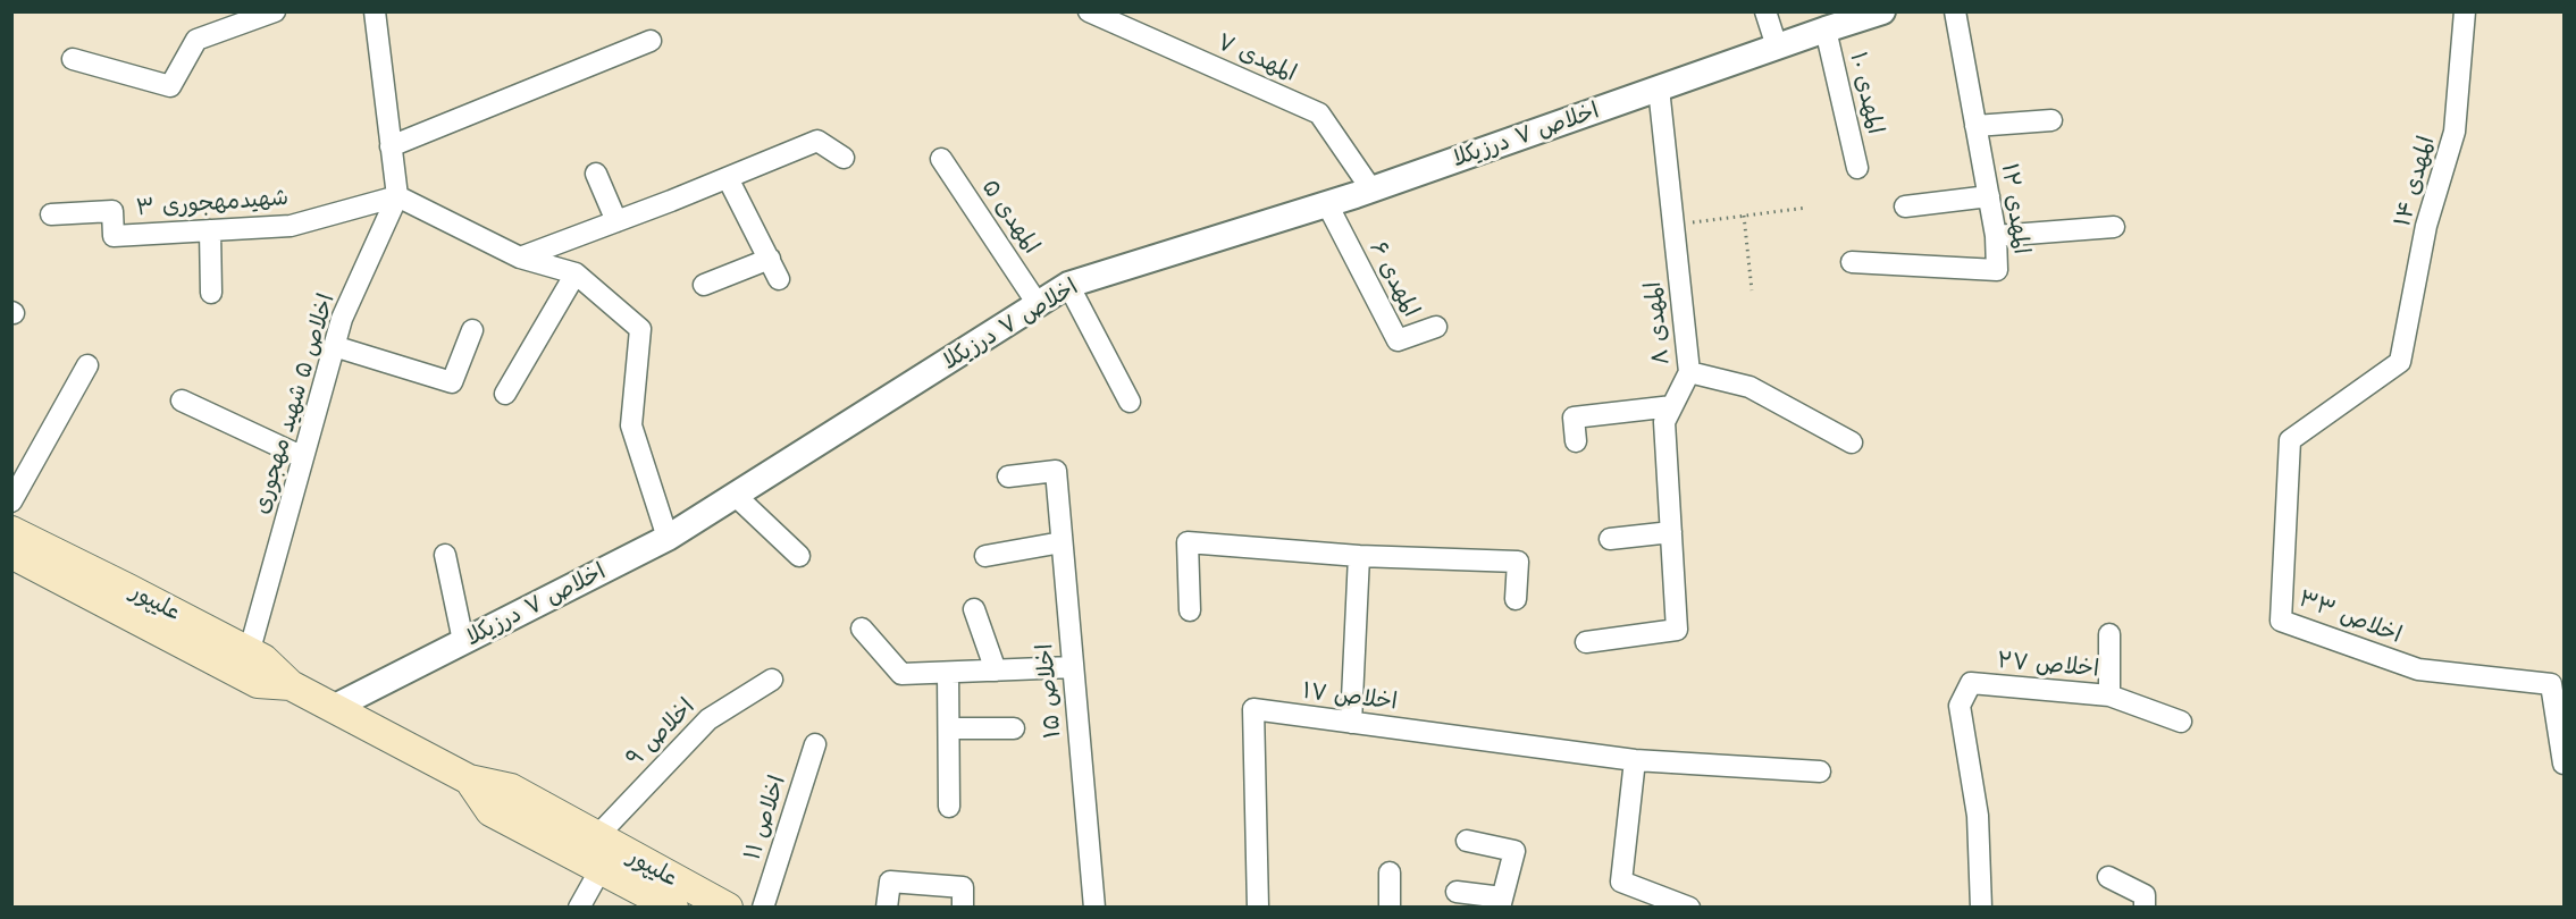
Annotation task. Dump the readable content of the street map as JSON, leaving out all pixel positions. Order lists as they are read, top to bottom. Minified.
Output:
{"streets":{"main road":["علیپور"],"street":["المهدی ۷","المهدی ۱۰","اخلاص ۷ درزیکلا","المهدی ۱۴","شهیدمهجوری ۳","المهدی ۱۲","المهدی ۵","المهدی ۶","المهدی ۸","اخلاص ۵ شهید مهجوری","اخلاص ۳۳","اخلاص ۲۷","اخلاص ۱۵","اخلاص ۱۷","اخلاص ۹","اخلاص ۱۱"]},"crossings":[["المهدی ۷","اخلاص ۷ درزیکلا"],["المهدی ۱۰","اخلاص ۷ درزیکلا"],["اخلاص ۷ درزیکلا","المهدی ۵"],["اخلاص ۷ درزیکلا","المهدی ۶"],["اخلاص ۷ درزیکلا","المهدی ۸"],["اخلاص ۷ درزیکلا","علیپور"],["المهدی ۱۴","اخلاص ۳۳"],["شهیدمهجوری ۳","اخلاص ۵ شهید مهجوری"],["اخلاص ۵ شهید مهجوری","علیپور"],["علیپور","اخلاص ۹"]]}
